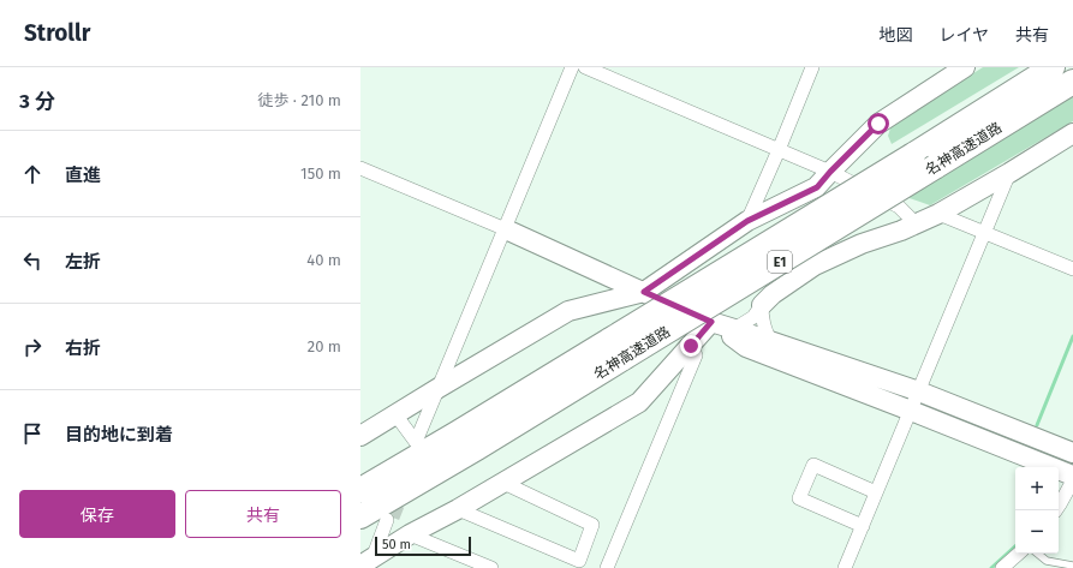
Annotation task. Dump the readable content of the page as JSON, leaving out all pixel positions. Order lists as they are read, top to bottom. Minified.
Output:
{"streets":{"highway":["名神高速道路","E1"]},"scale_bar":"50 m","page":{"header":"Strollr","nav":["地図","レイヤ","共有"],"heading":["3 分","徒歩 · 210 m"],"list":[["直進","150 m"],["左折","40 m"],["右折","20 m"],"目的地に到着"],"map_buttons":["+","−"],"buttons":["保存","共有"],"scale":"50 m"}}
